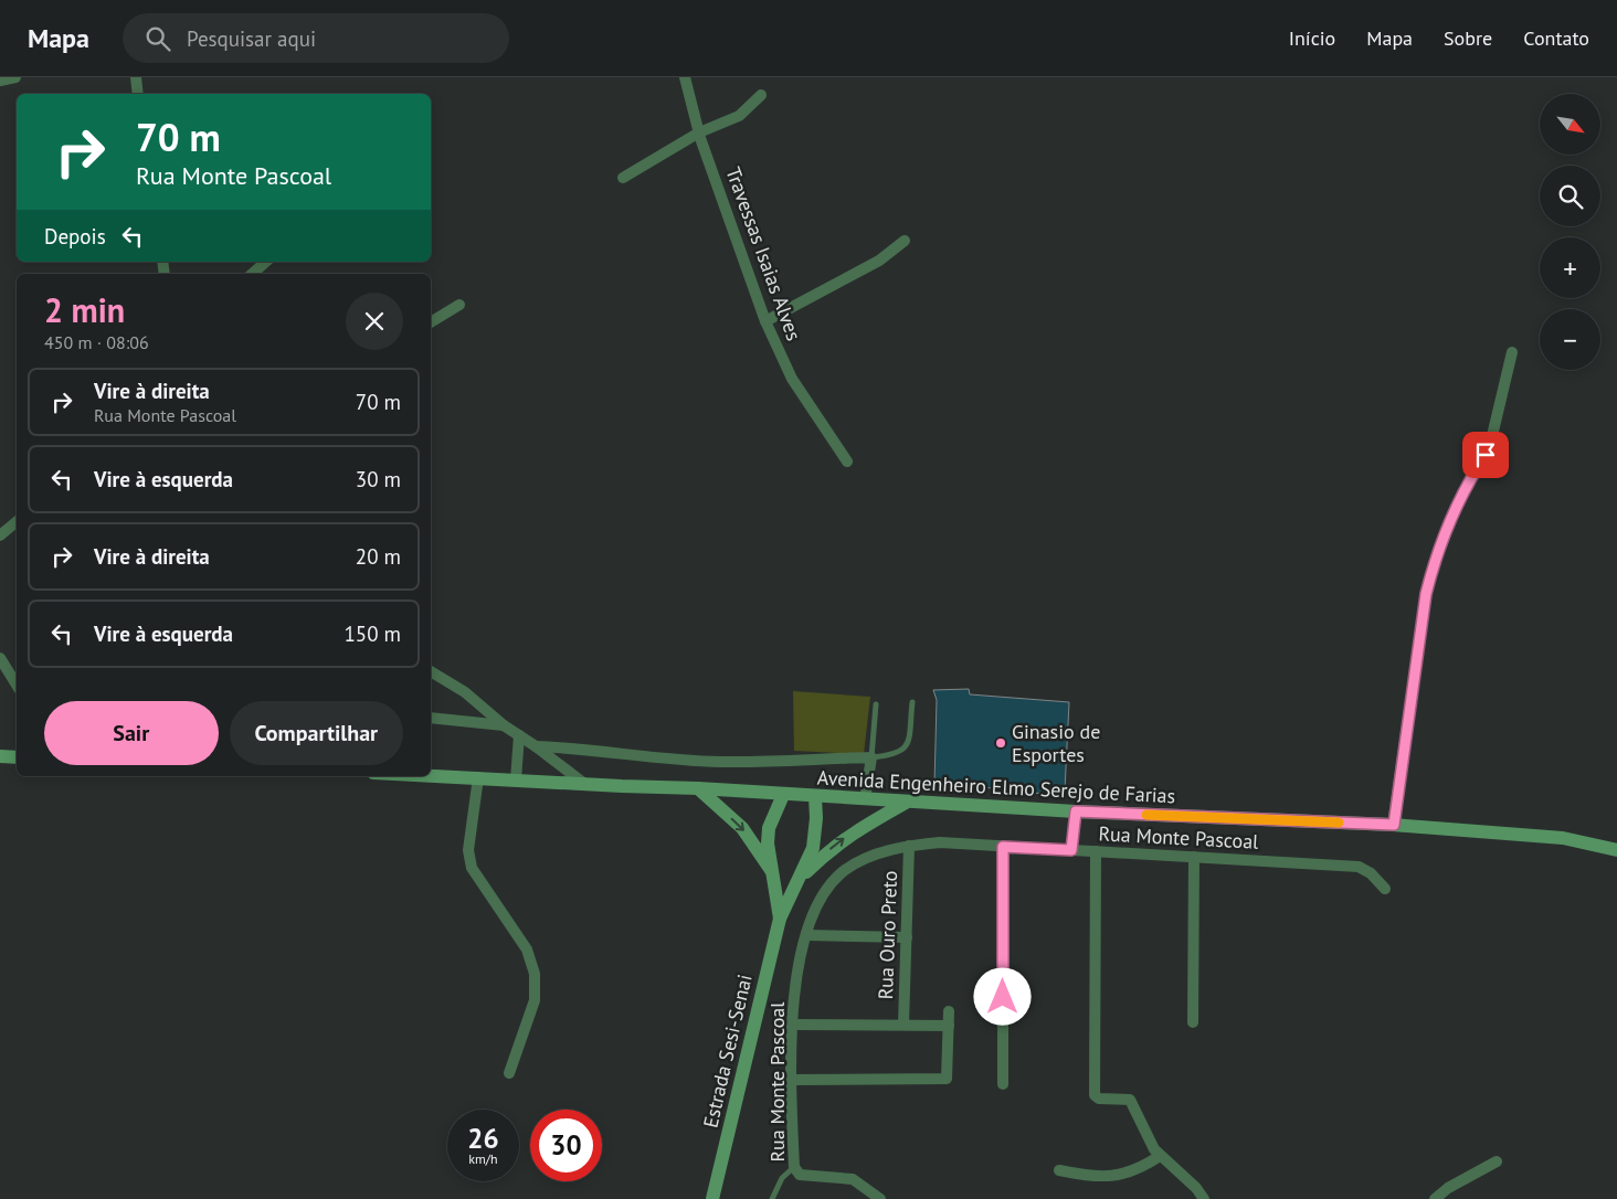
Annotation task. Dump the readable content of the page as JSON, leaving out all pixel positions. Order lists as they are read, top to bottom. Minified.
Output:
{"streets":{"main road":["Avenida Engenheiro Elmo Serejo de Farias","Estrada Sesi-Senai"],"street":["Travessas Isaias Alves","Rua Monte Pascoal","Rua Ouro Preto"]},"crossings":[["Avenida Engenheiro Elmo Serejo de Farias","Estrada Sesi-Senai"],["Rua Monte Pascoal","Rua Ouro Preto"]],"places":["Ginasio de Esportes"],"north":"bottom right","page":{"header":"Mapa","search":"Pesquisar aqui","nav":["Início","Mapa","Sobre","Contato"],"map_buttons":["+","−"],"turn":["70 m","Rua Monte Pascoal"],"then":"Depois","heading":["2 min","450 m · 08:06"],"list":[{"name":"Vire à direita","note":"Rua Monte Pascoal","value":"70 m"},{"name":"Vire à esquerda","value":"30 m"},{"name":"Vire à direita","value":"20 m"},{"name":"Vire à esquerda","value":"150 m"}],"buttons":["Sair","Compartilhar"],"speed":"26 km/h","limit":"30"}}
